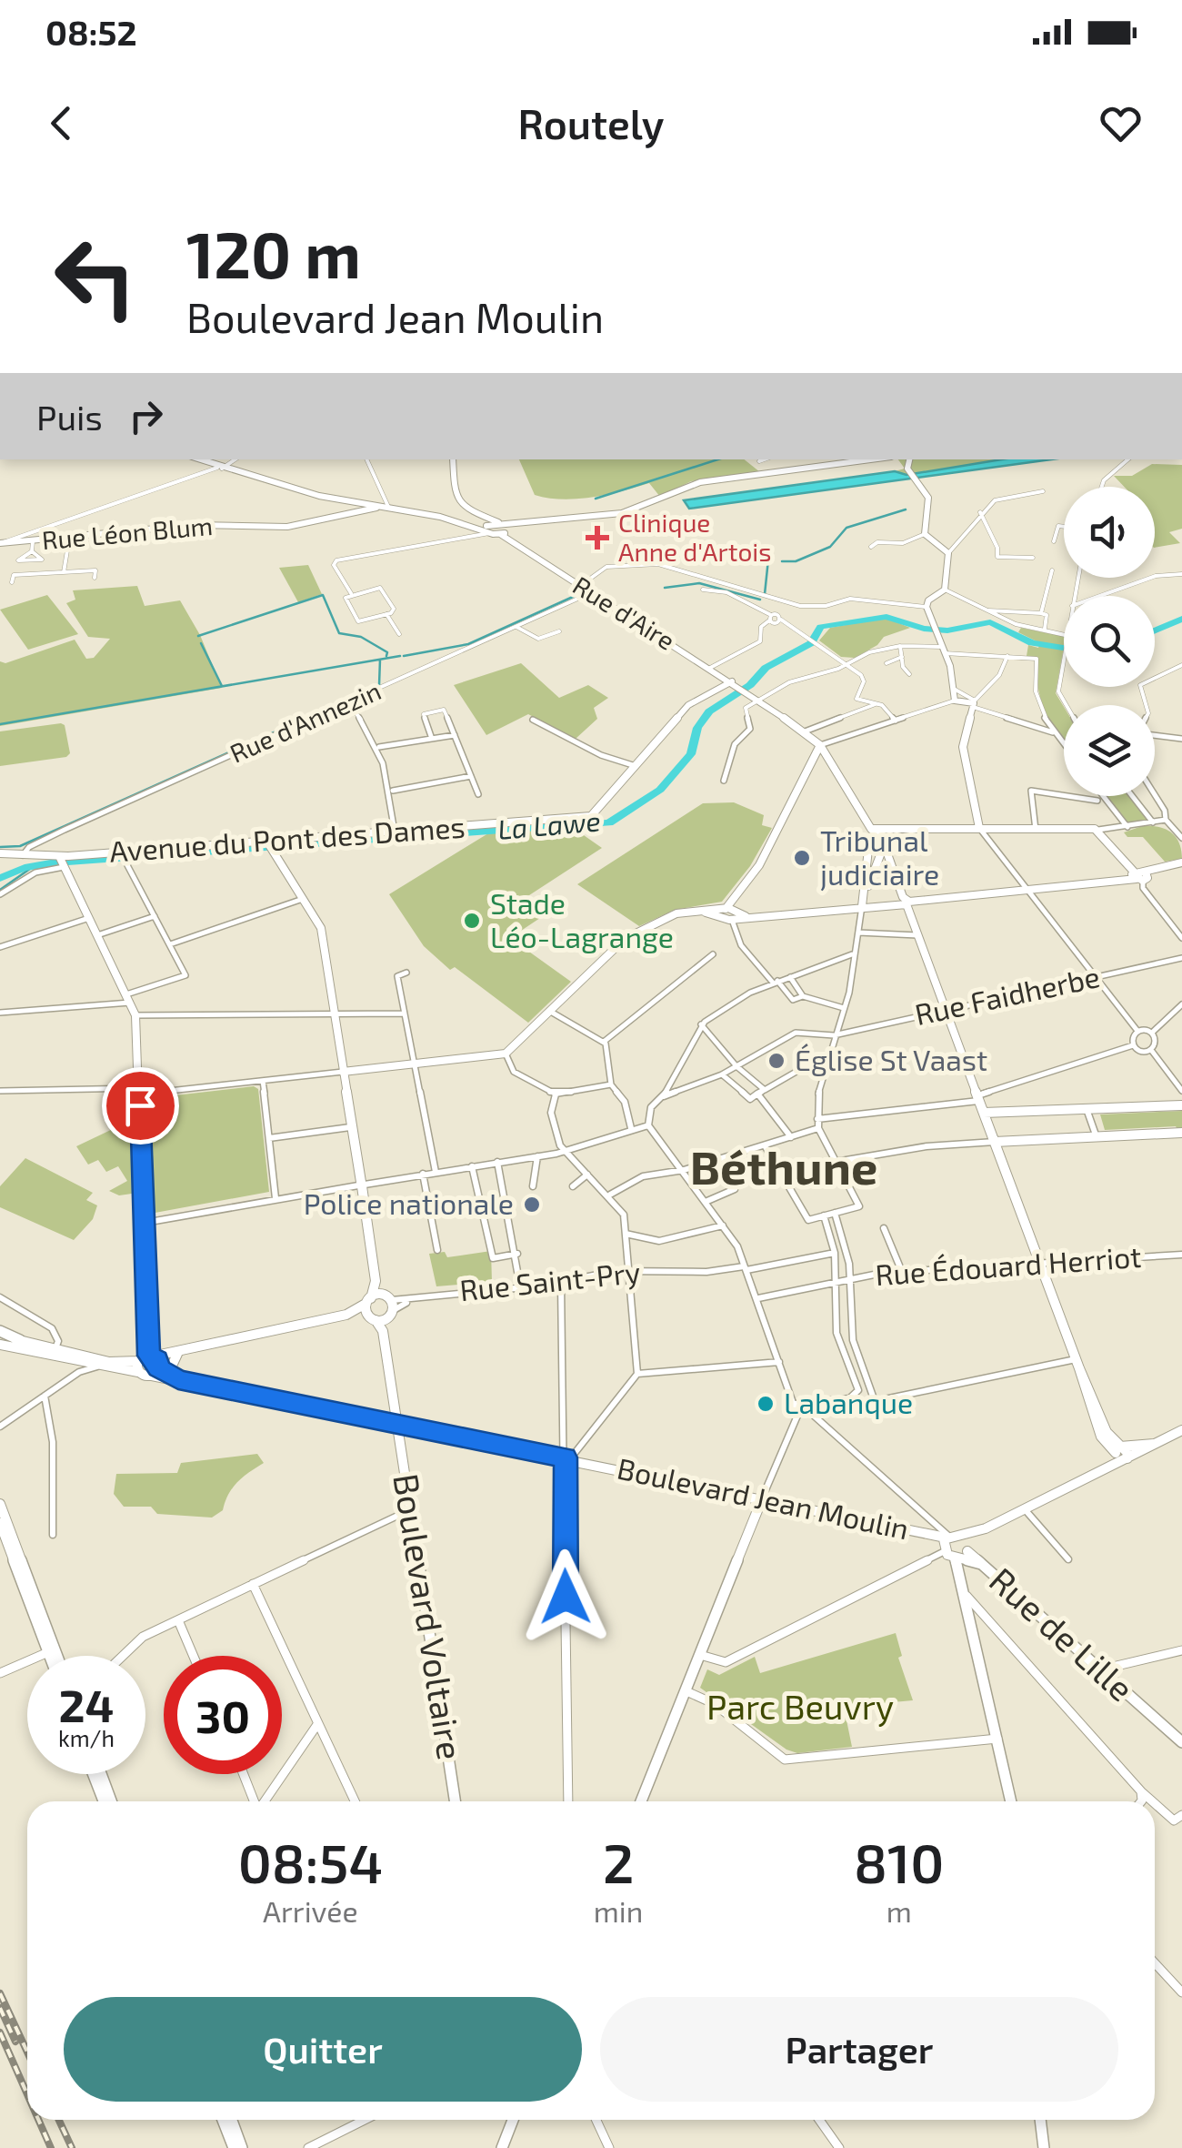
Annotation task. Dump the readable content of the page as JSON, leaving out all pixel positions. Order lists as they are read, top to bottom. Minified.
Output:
{"streets":{"street":["Rue Léon Blum","Rue d'Aire","Rue d'Annezin","Avenue du Pont des Dames","Rue Faidherbe","Rue Édouard Herriot","Rue Saint-Pry","Boulevard Jean Moulin","Boulevard Voltaire","Rue de Lille"]},"crossings":[["Rue d'Aire","Rue d'Annezin"],["Rue d'Aire","Avenue du Pont des Dames"],["Rue d'Annezin","Avenue du Pont des Dames"],["Boulevard Jean Moulin","Boulevard Voltaire"]],"districts":["Béthune"],"water":["La Lawe"],"parks":["Parc Beuvry"],"places":{"health":["Clinique Anne d'Artois"],"other":["Tribunal judiciaire","Stade Léo-Lagrange","Église St Vaast","Police nationale","Labanque"]},"page":{"status":"08:52","header":"Routely","turn":["120 m","Boulevard Jean Moulin"],"then":"Puis","speed":"24 km/h","limit":"30","eta":["08:54","Arrivée","2","min","810","m"],"buttons":["Quitter","Partager"]}}
